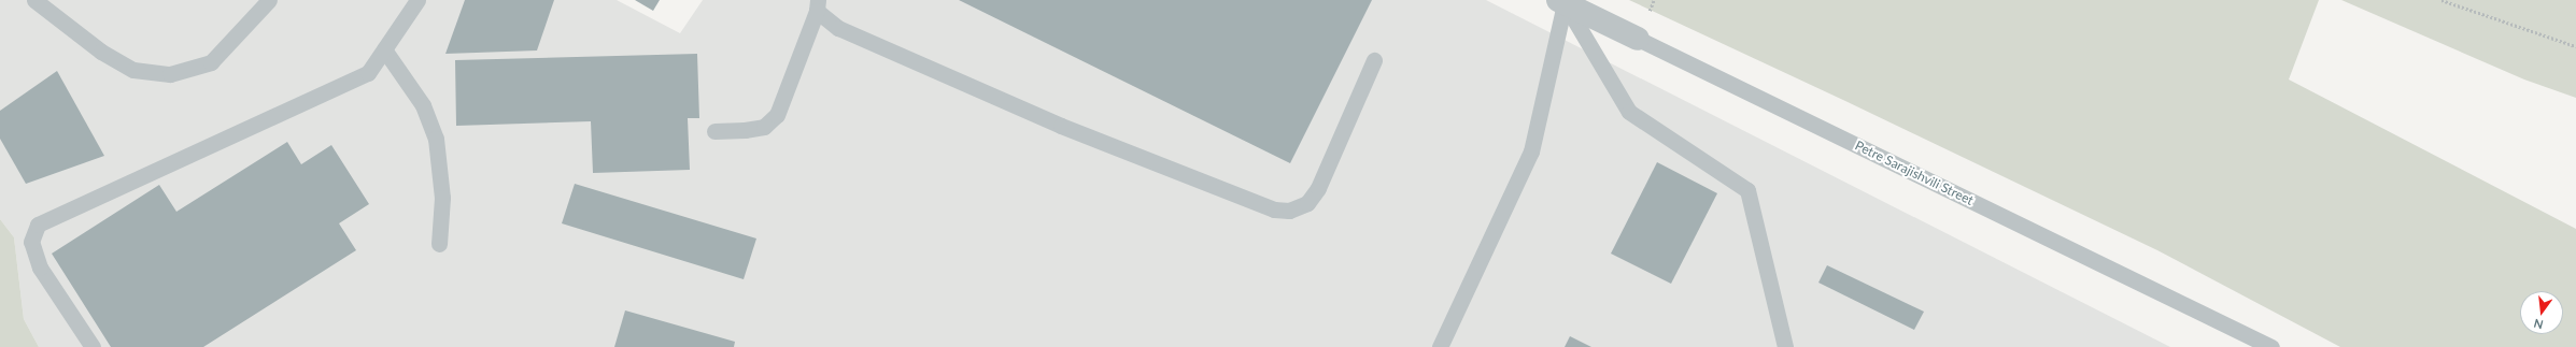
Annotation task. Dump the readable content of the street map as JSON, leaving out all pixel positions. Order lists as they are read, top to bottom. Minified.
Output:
{"streets":{"street":["Petre Sarajishvili Street"]},"north":"bottom"}
